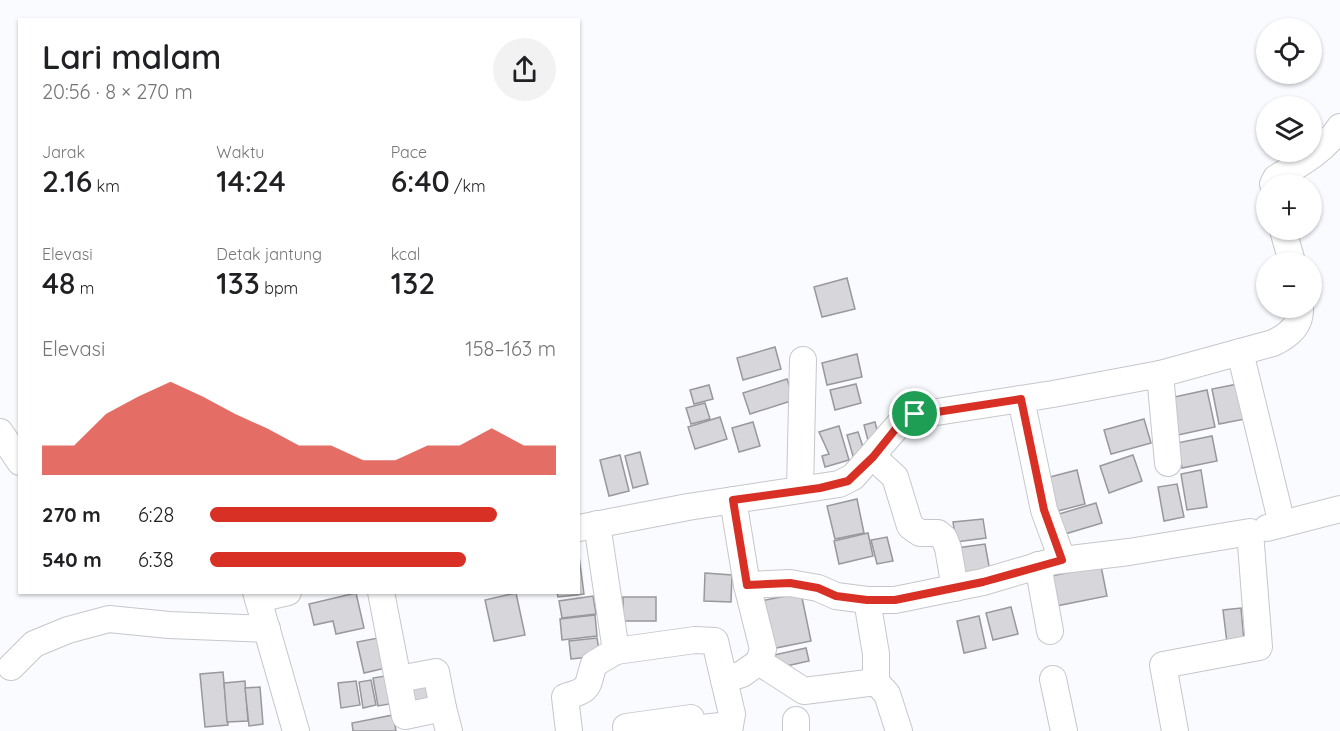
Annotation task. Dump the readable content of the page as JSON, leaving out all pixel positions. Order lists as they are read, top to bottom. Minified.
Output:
{"page":{"map_buttons":["+","−"],"heading":["Lari malam","20:56 · 8 × 270 m"],"stats":[["Jarak","2.16 km"],["Waktu","14:24"],["Pace","6:40 /km"],["Elevasi","48 m"],["Detak jantung","133 bpm"],["kcal","132"]],"chart":["Elevasi","158–163 m"],"list":[{"name":"270 m","note":"6:28"},{"name":"540 m","note":"6:38"}]}}
